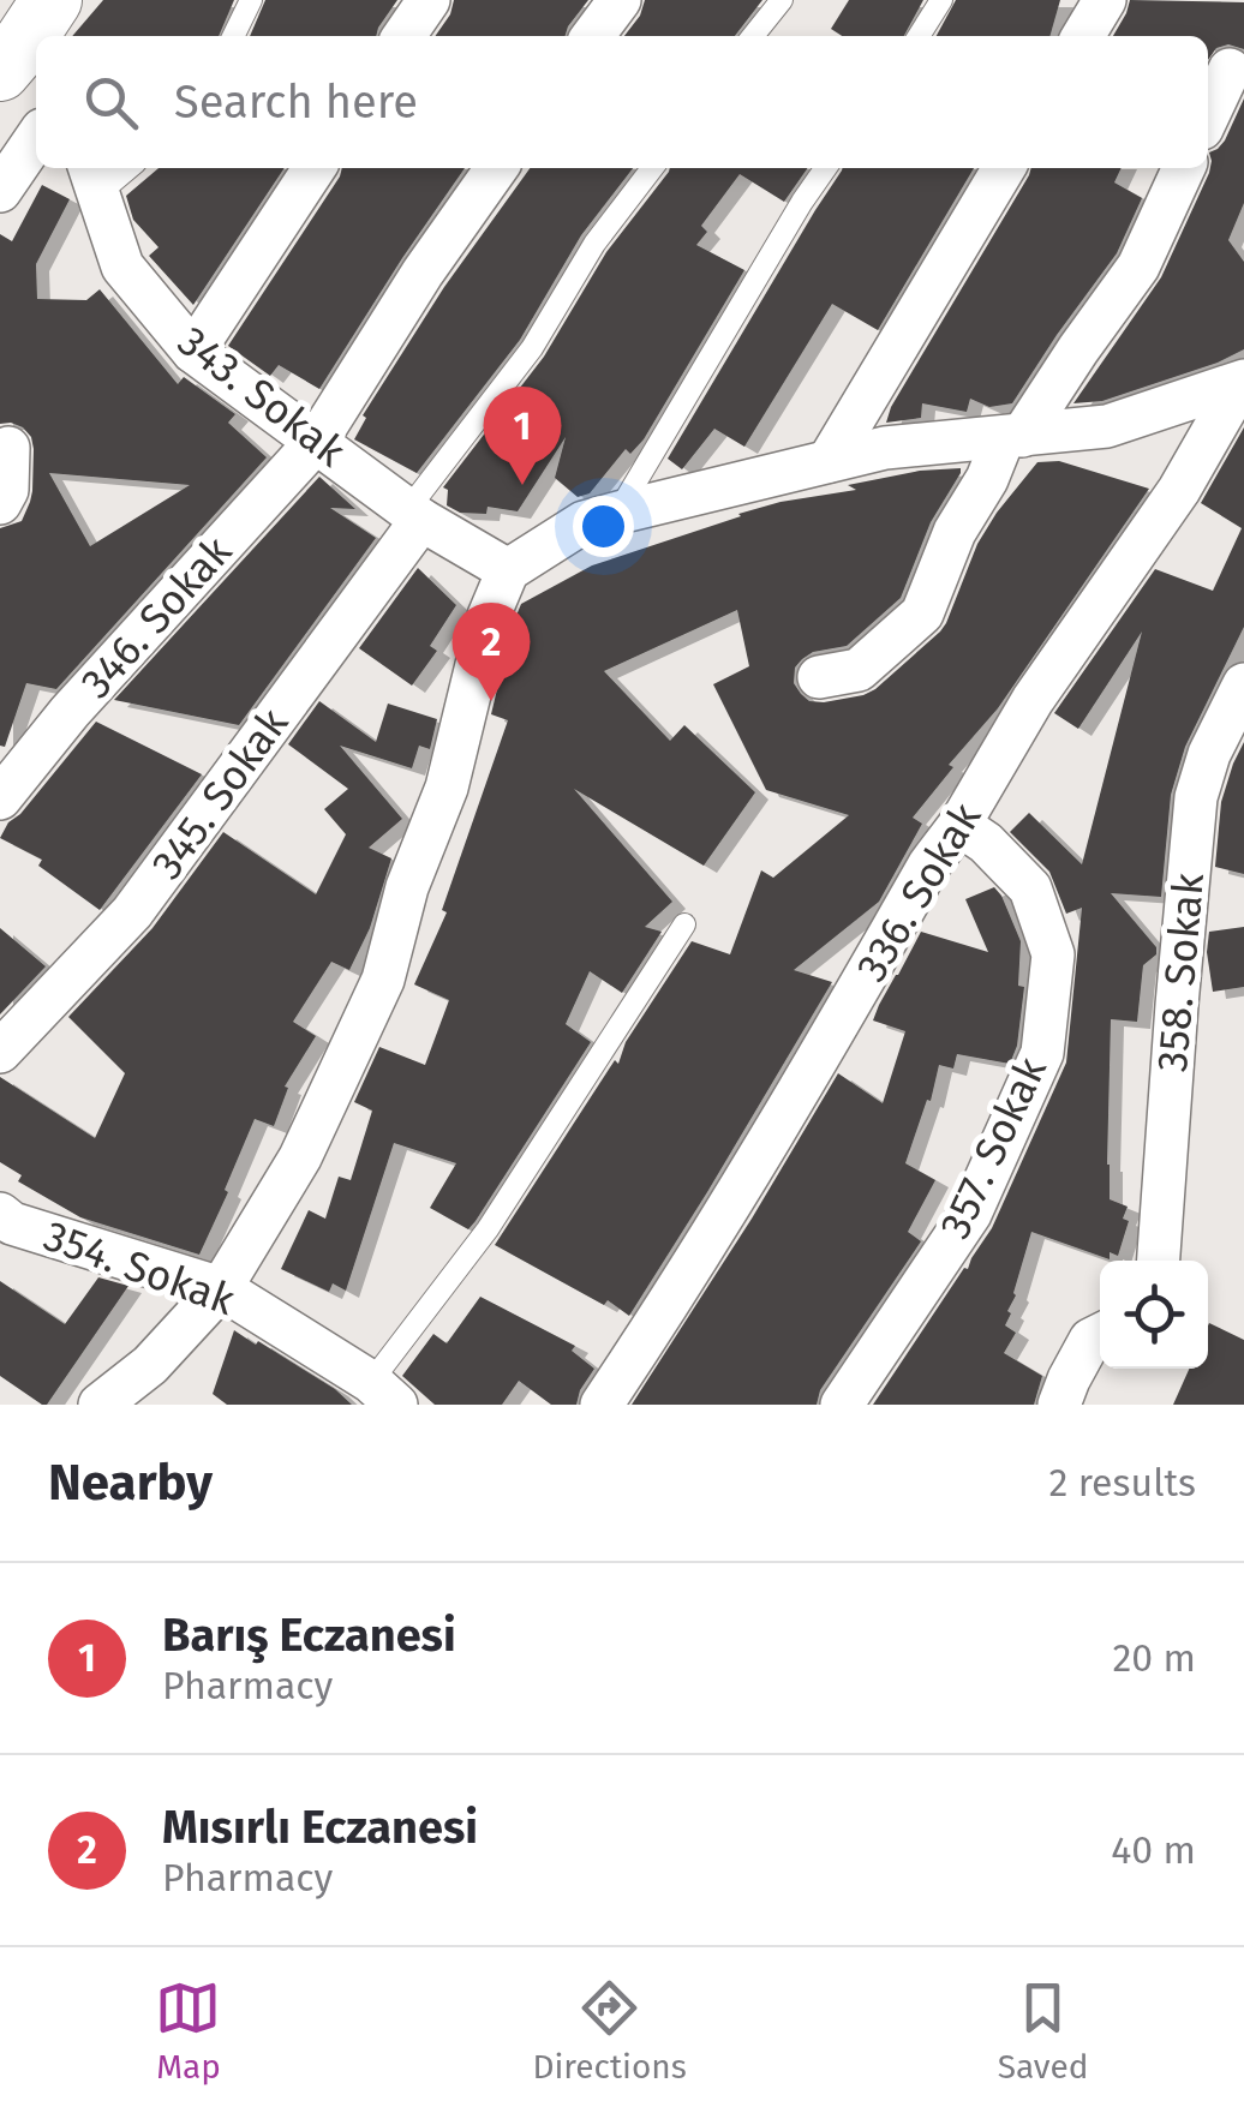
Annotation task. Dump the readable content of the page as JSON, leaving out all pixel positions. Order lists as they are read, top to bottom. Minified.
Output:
{"streets":{"street":["343. Sokak","346. Sokak","345. Sokak","336. Sokak","358. Sokak","357. Sokak","354. Sokak"]},"crossings":[["343. Sokak","346. Sokak"],["343. Sokak","345. Sokak"],["336. Sokak","357. Sokak"]],"page":{"search":"Search here","pins":["1","2"],"heading":["Nearby","2 results"],"list":[{"mark":"1","name":"Barış Eczanesi","note":"Pharmacy","value":"20 m"},{"mark":"2","name":"Mısırlı Eczanesi","note":"Pharmacy","value":"40 m"}],"nav":["Map","Directions","Saved"]}}
